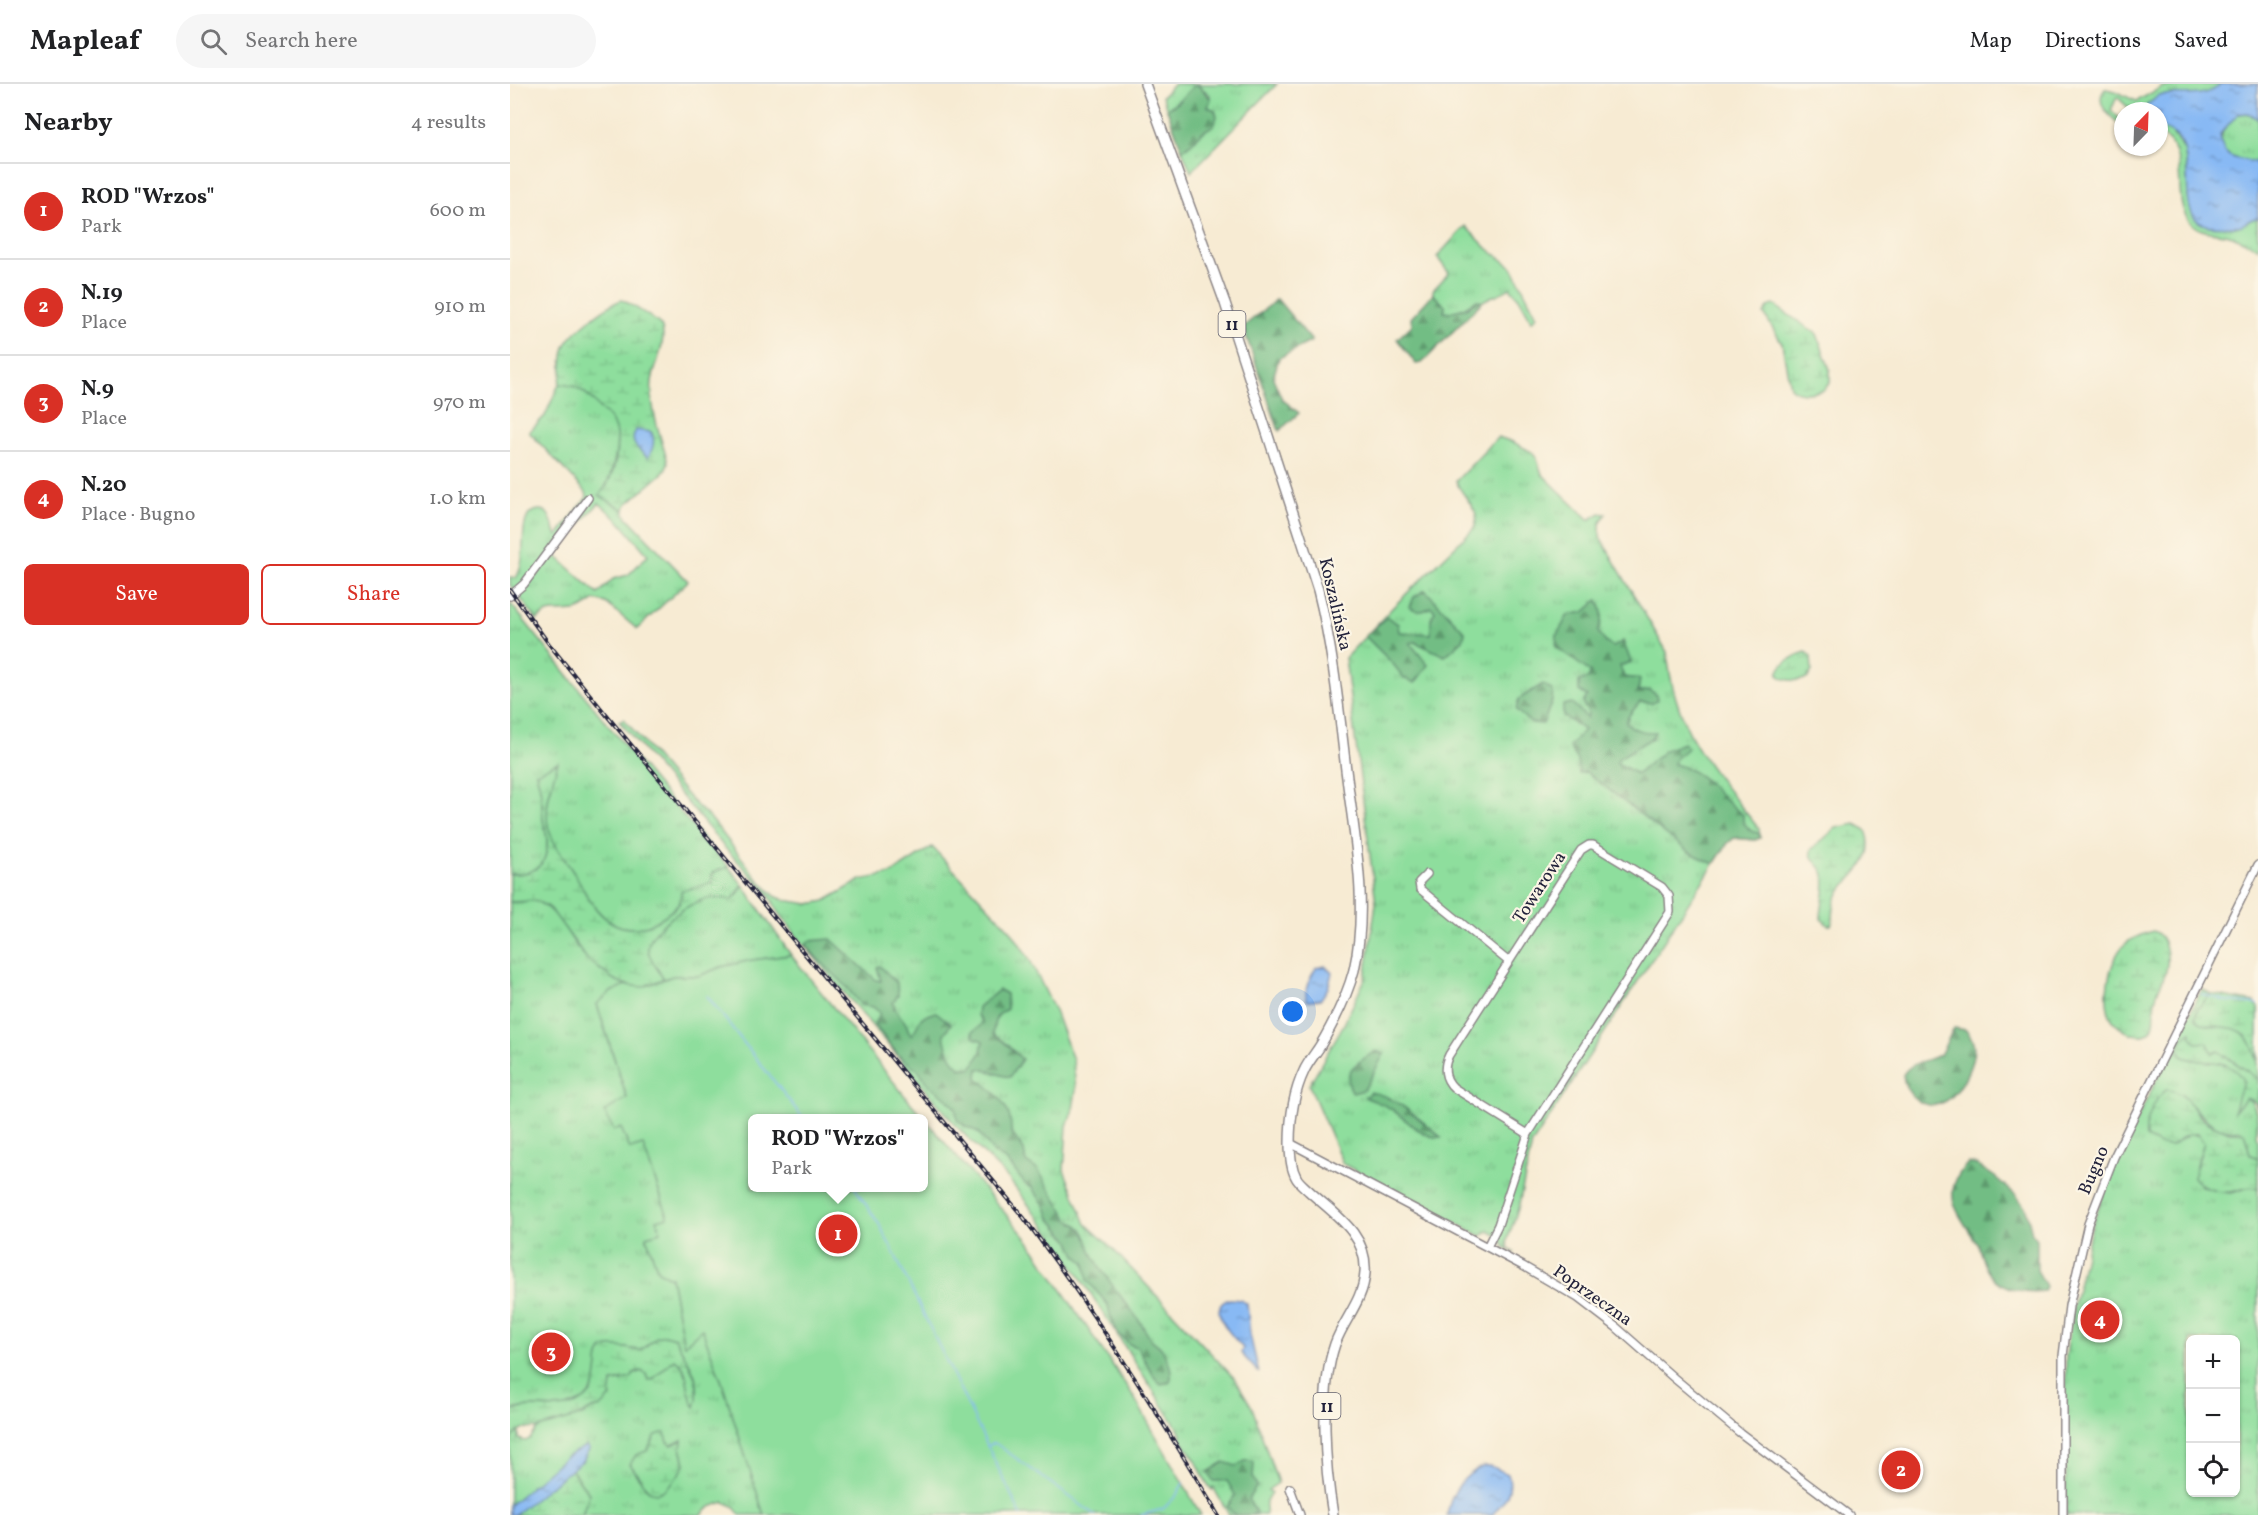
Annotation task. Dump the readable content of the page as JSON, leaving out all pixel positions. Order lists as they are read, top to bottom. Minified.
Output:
{"streets":{"highway":["11","Koszalińska"],"street":["Towarowa","Bugno","Poprzeczna"]},"crossings":[["11","Koszalińska"],["11","Poprzeczna"],["Koszalińska","Poprzeczna"]],"north":"top right","page":{"header":"Mapleaf","search":"Search here","nav":["Map","Directions","Saved"],"heading":["Nearby","4 results"],"list":[{"mark":"1","name":"ROD \"Wrzos\"","note":"Park","value":"600 m"},{"mark":"2","name":"N.19","note":"Place","value":"910 m"},{"mark":"3","name":"N.9","note":"Place","value":"970 m"},{"mark":"4","name":"N.20","note":"Place · Bugno","value":"1.0 km"}],"buttons":["Save","Share"],"popup":["ROD \"Wrzos\"","Park"],"pins":["1","4","3","2"],"map_buttons":["+","−"]}}
